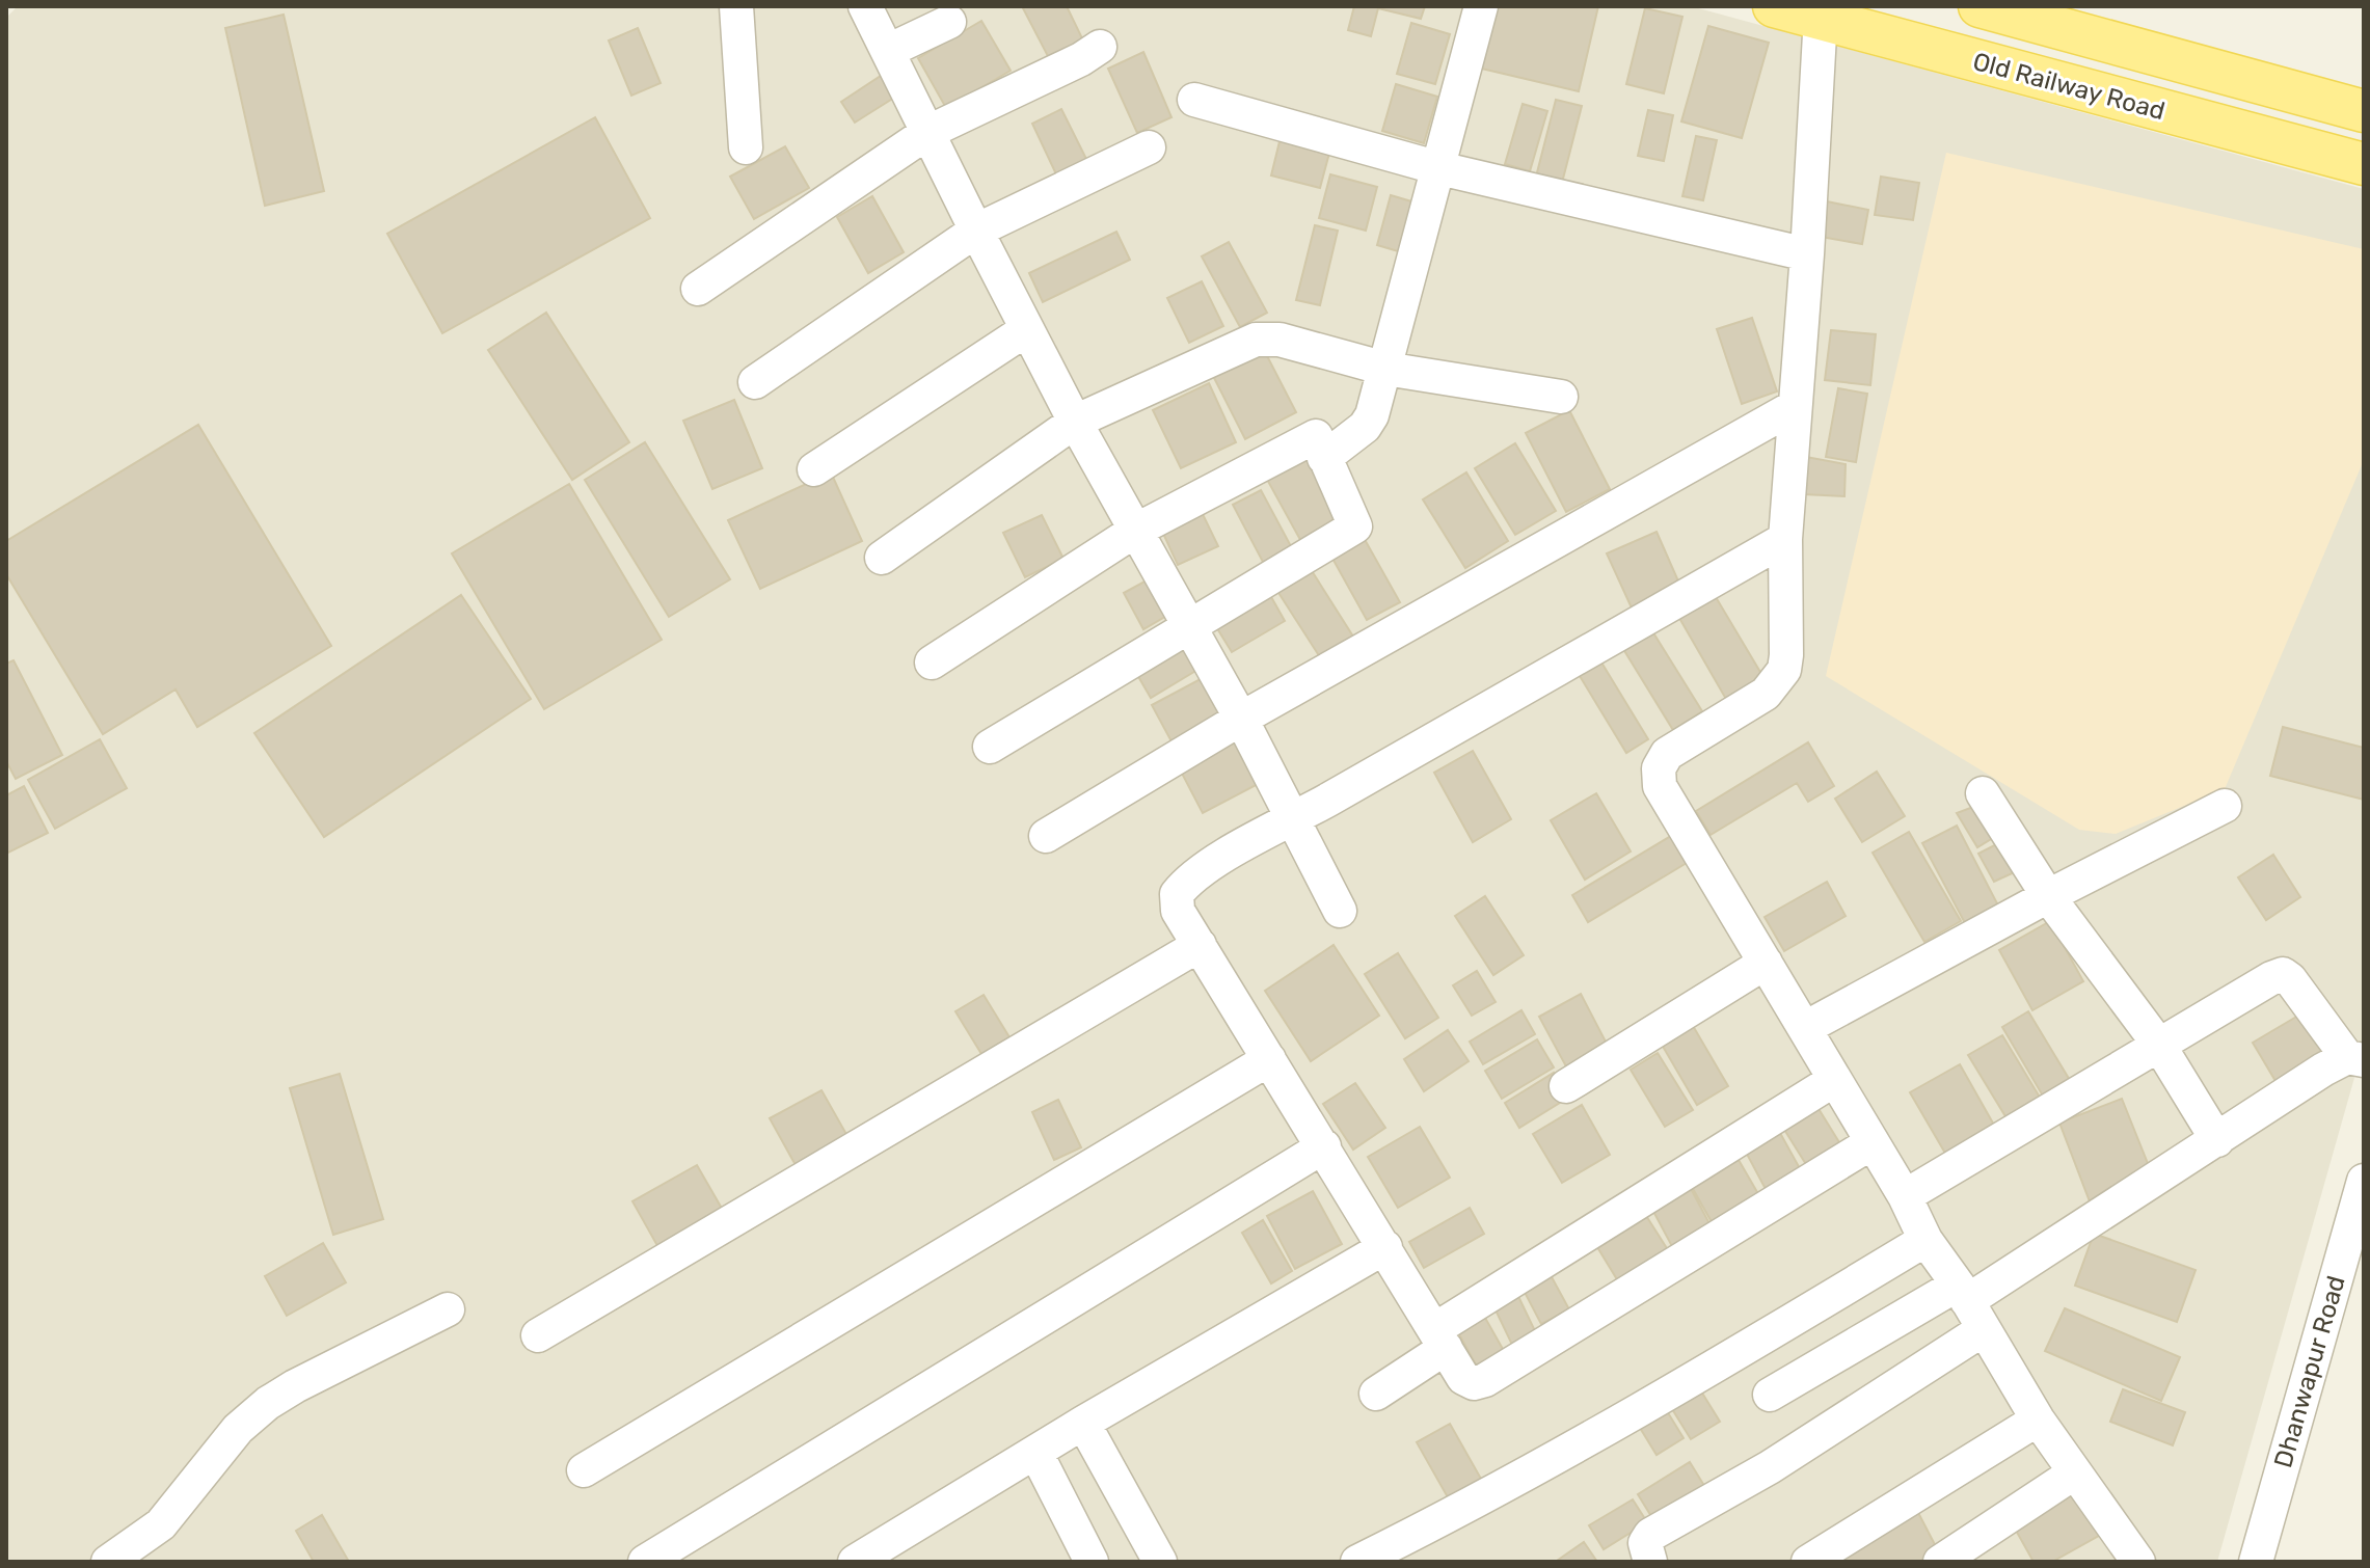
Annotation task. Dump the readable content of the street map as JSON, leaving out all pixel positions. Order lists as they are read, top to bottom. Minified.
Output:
{"streets":{"main road":["Old Railway Road"],"street":["Dhanwapur Road"]}}
